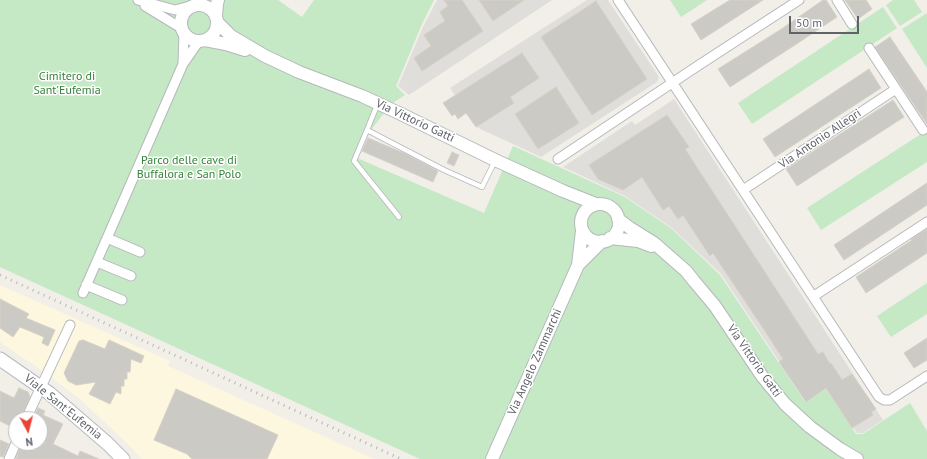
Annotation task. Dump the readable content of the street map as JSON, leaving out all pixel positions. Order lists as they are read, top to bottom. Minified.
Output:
{"streets":{"main road":["Viale Sant'Eufemia"],"street":["Via Vittorio Gatti","Via Antonio Allegri","Via Angelo Zammarchi"]},"crossings":[["Via Vittorio Gatti","Via Angelo Zammarchi"]],"parks":["Cimitero di Sant'Eufemia","Parco delle cave di Buffalora e San Polo"],"scale_bar":"50 m","north":"bottom"}
